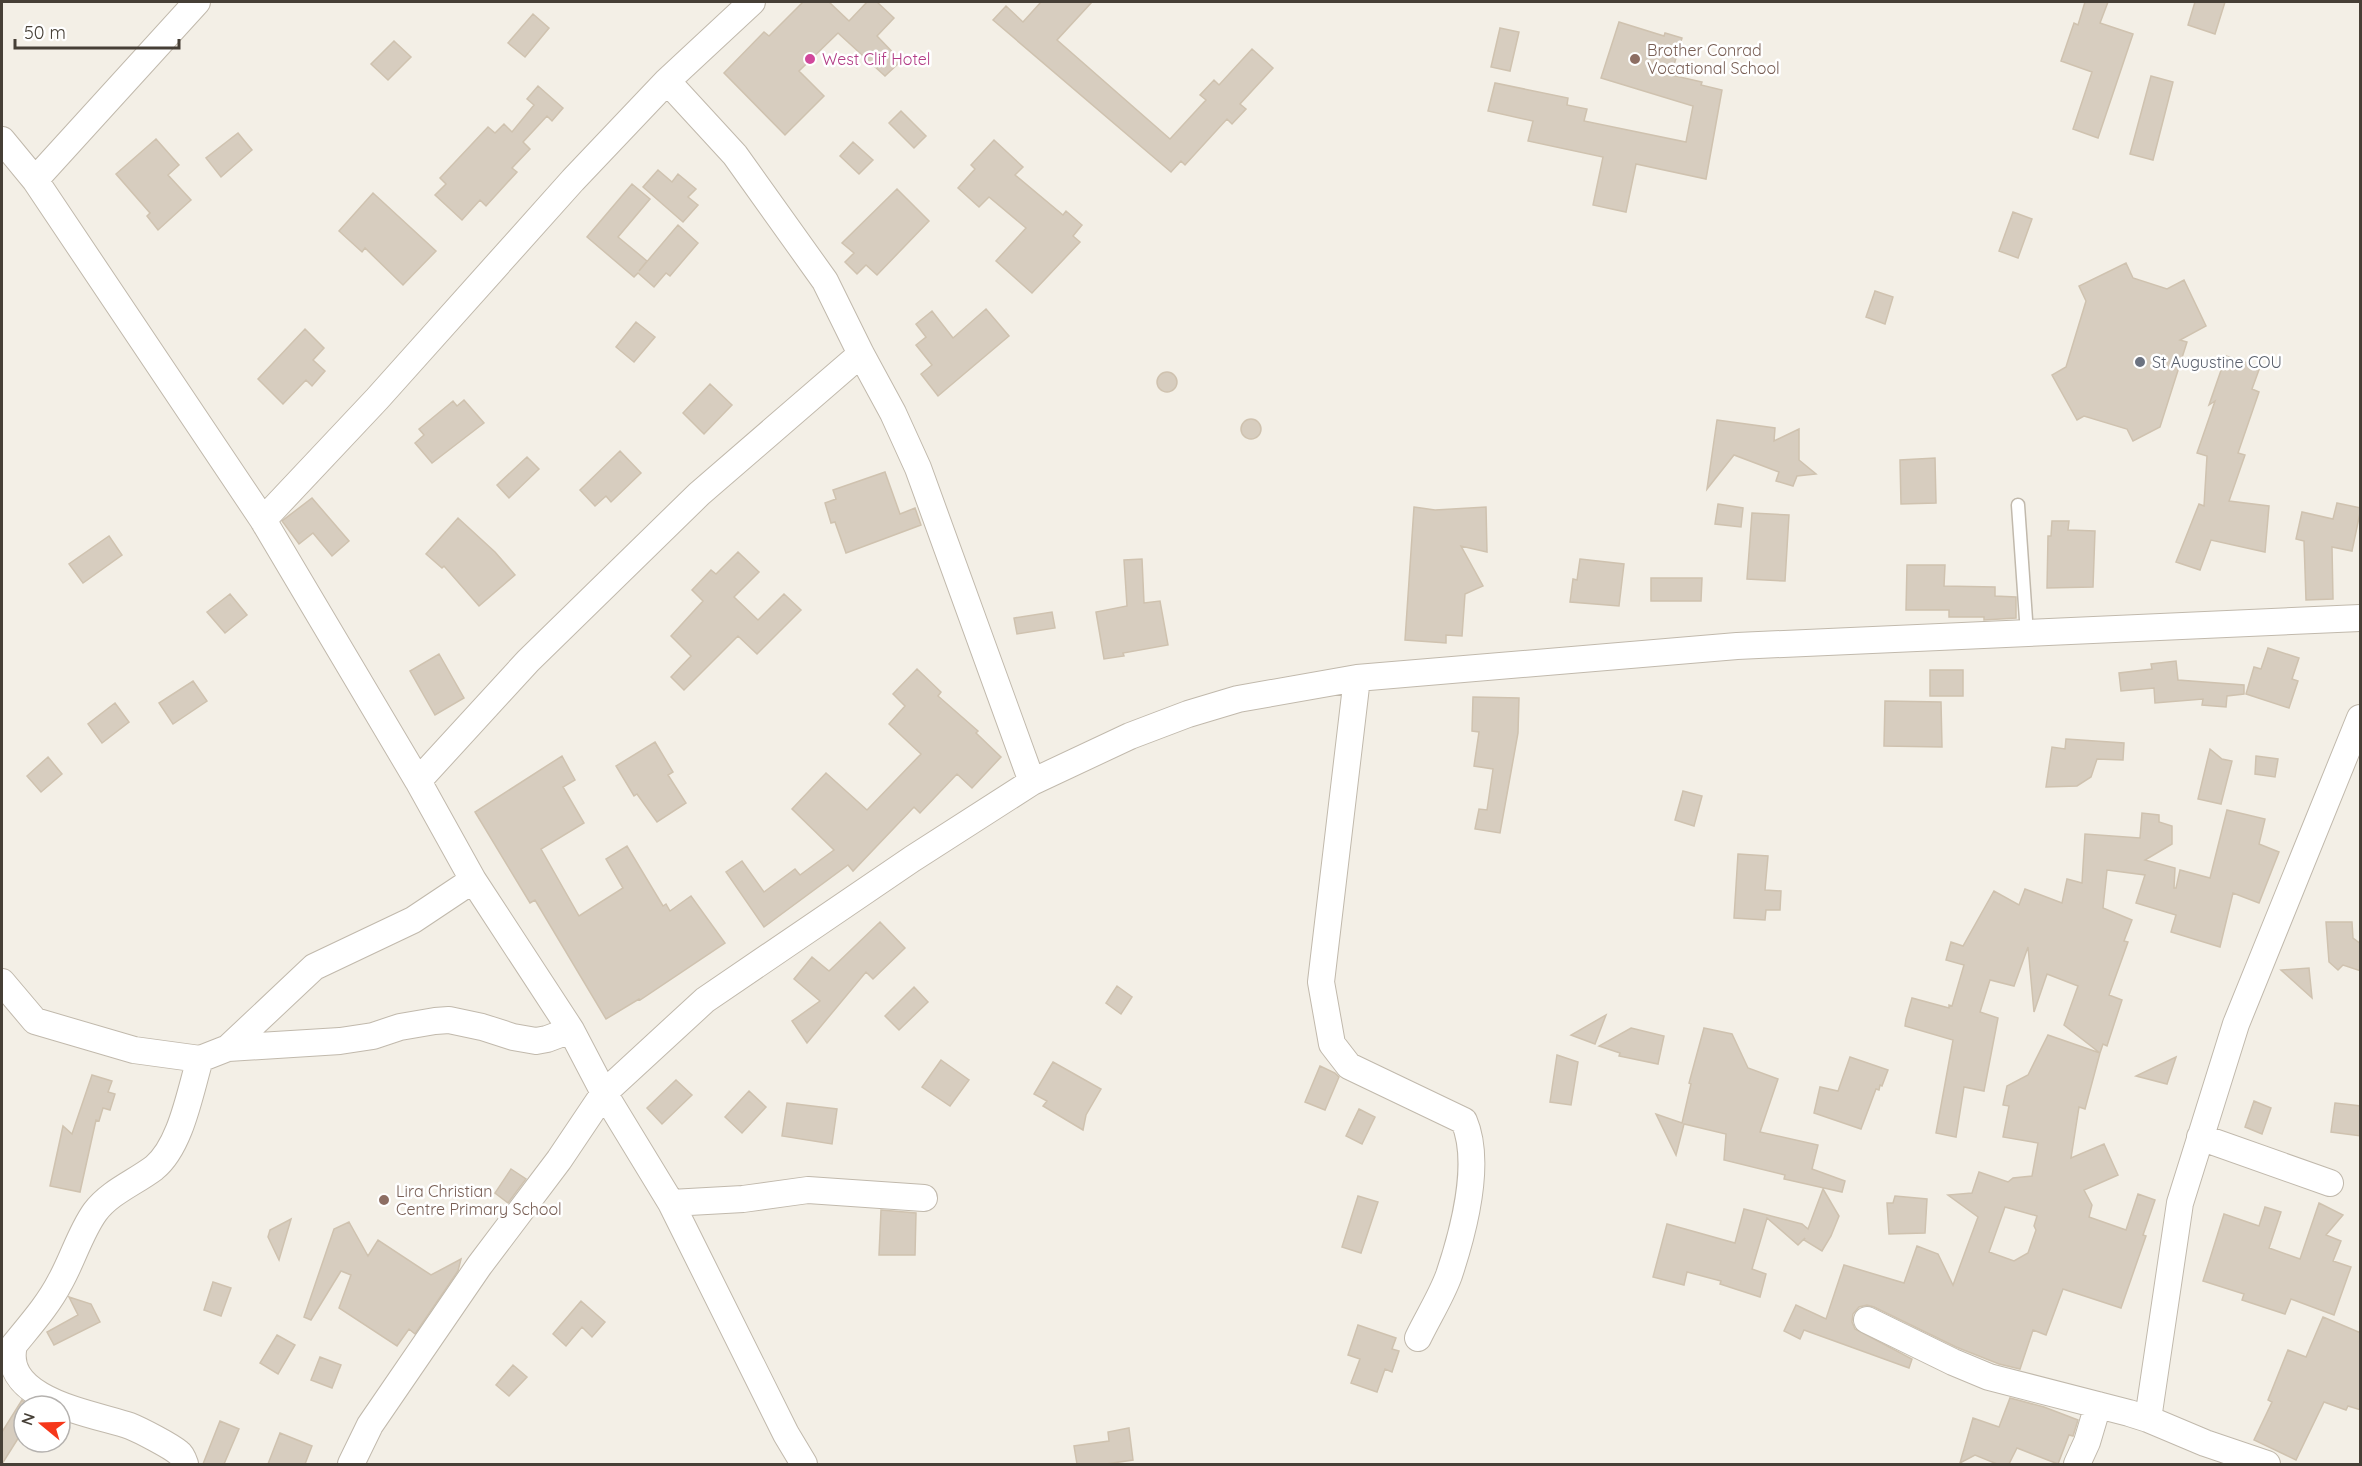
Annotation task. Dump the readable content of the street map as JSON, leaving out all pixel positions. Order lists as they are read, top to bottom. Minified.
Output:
{"places":["West Clif Hotel","Brother Conrad Vocational School","St Augustine COU","Lira Christian Centre Primary School"],"scale_bar":"50 m","north":"left"}
